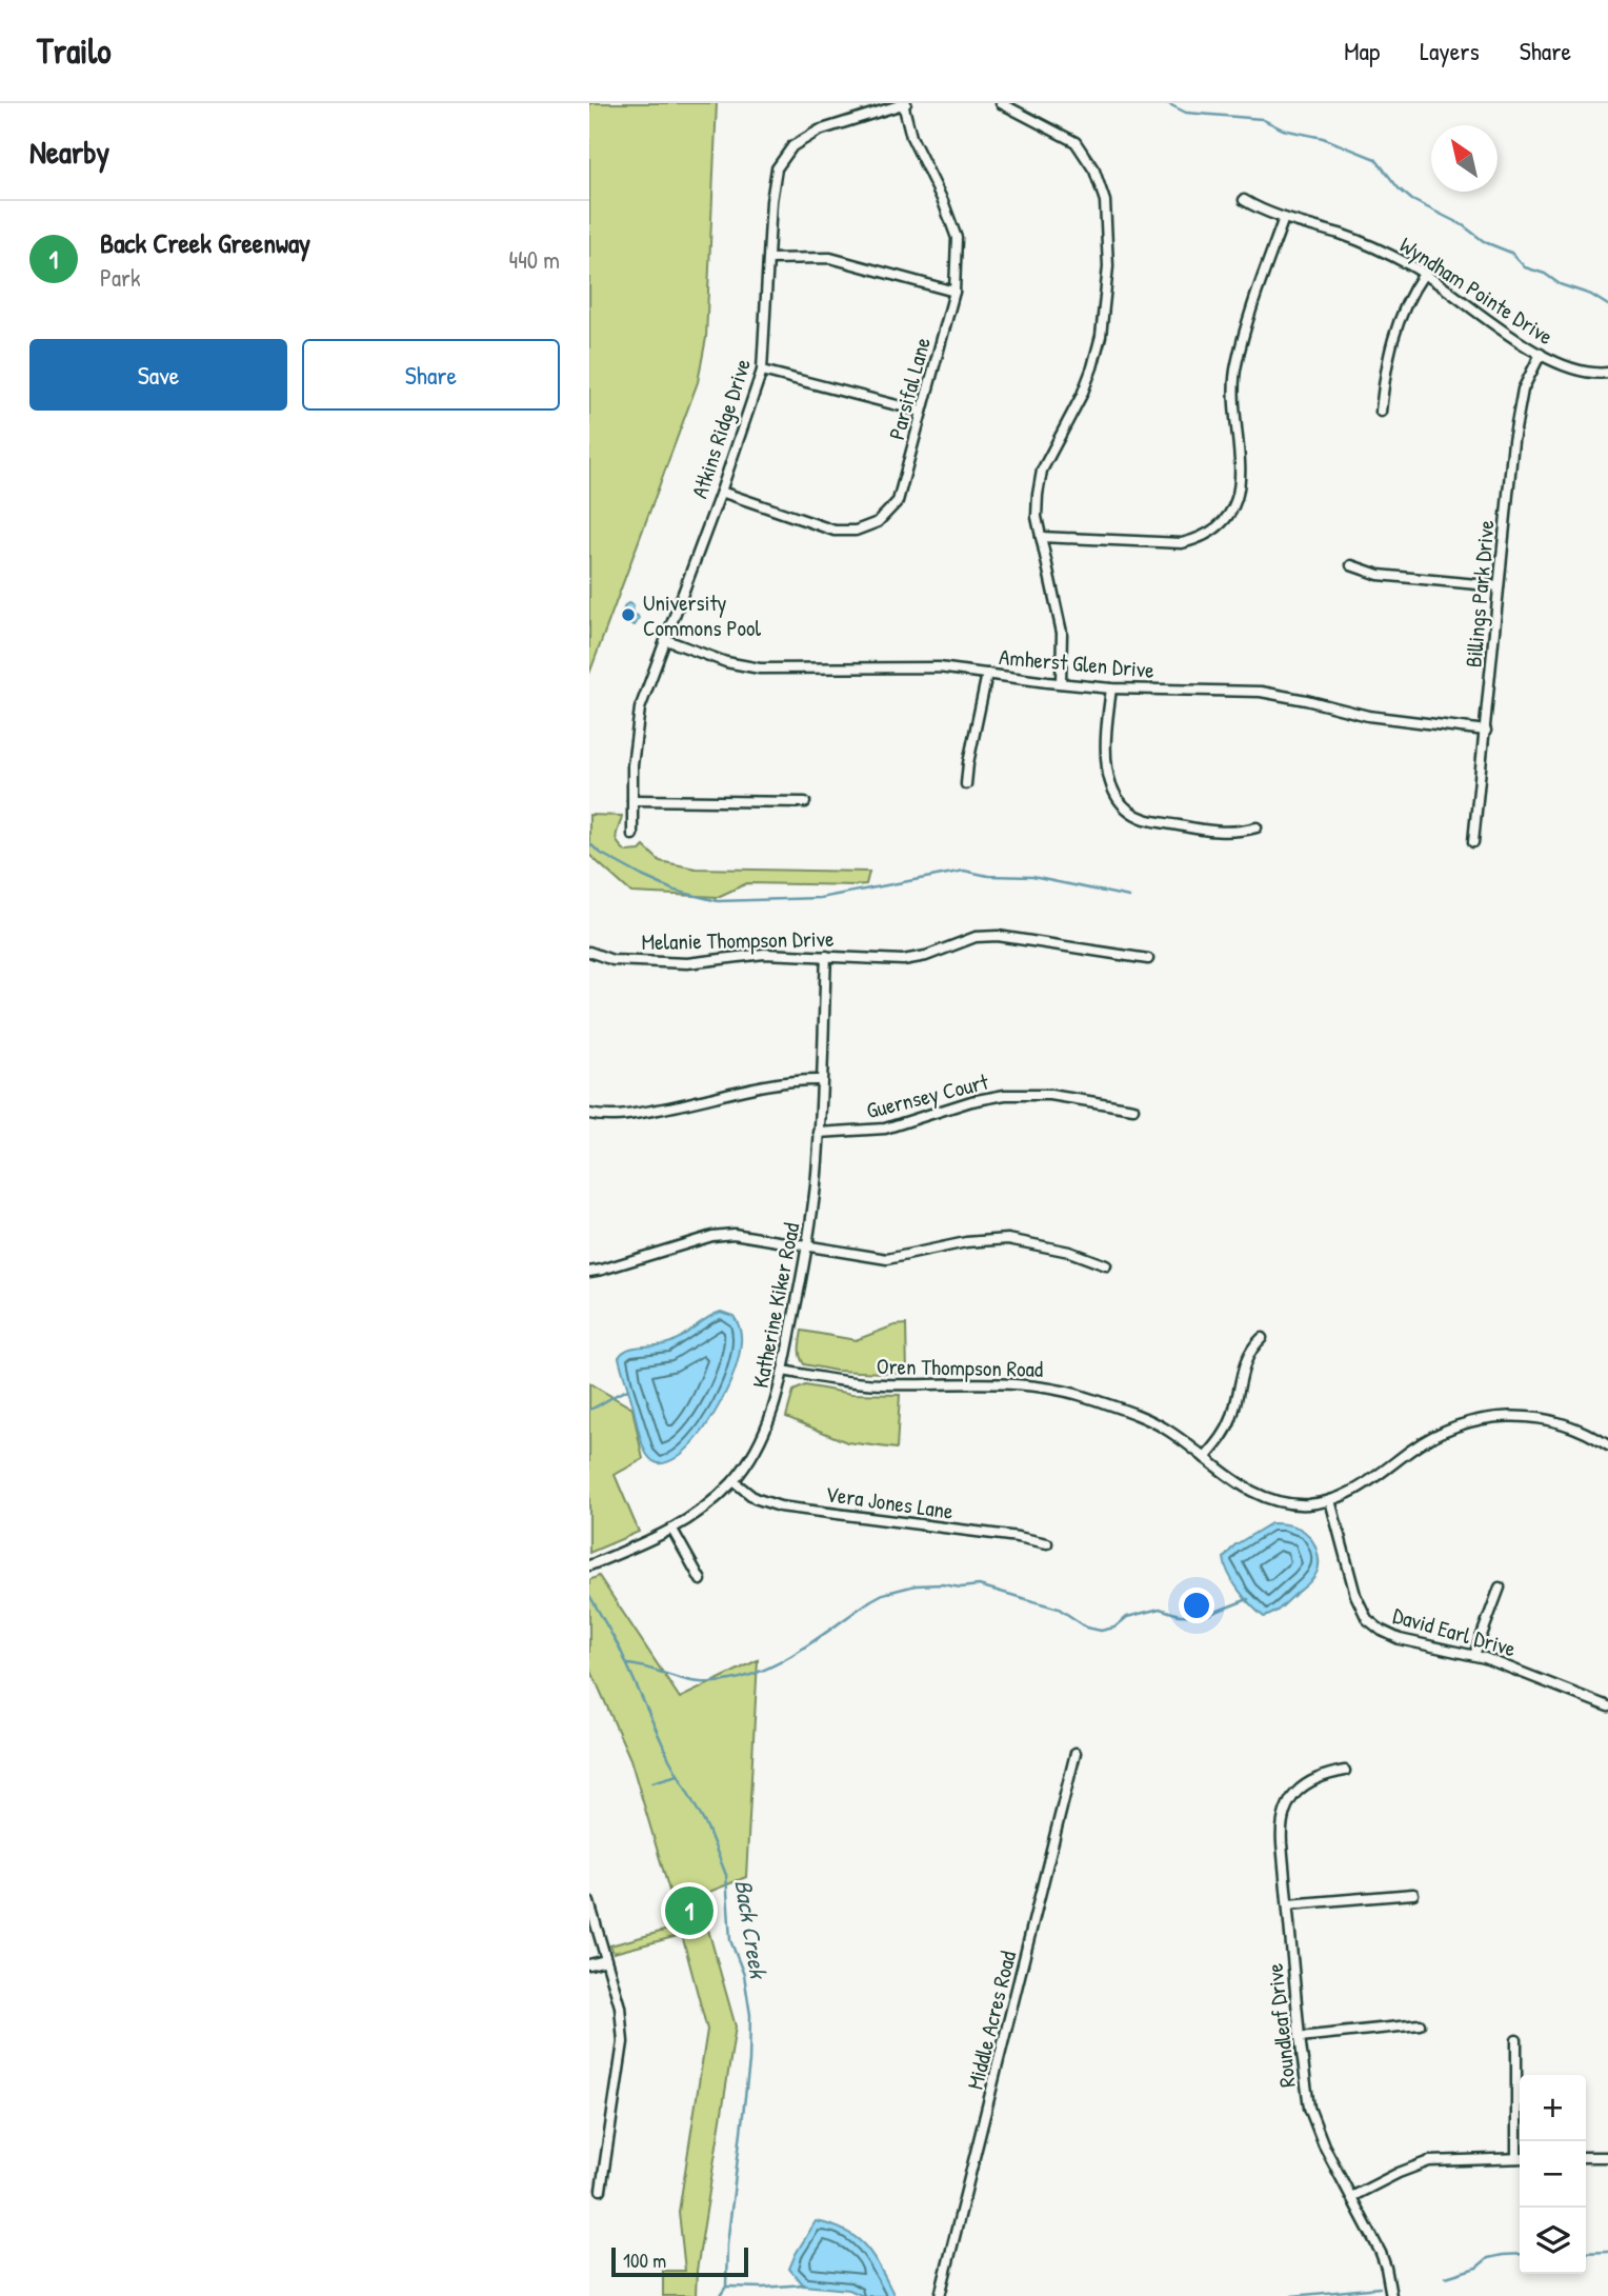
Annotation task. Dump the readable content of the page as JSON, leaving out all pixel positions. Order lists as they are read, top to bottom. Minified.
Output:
{"streets":{"street":["Wyndham Pointe Drive","Parsifal Lane","Atkins Ridge Drive","Billings Park Drive","Amherst Glen Drive","Melanie Thompson Drive","Guernsey Court","Katherine Kiker Road","Oren Thompson Road","Vera Jones Lane","David Earl Drive","Middle Acres Road","Roundleaf Drive"]},"crossings":[["Wyndham Pointe Drive","Billings Park Drive"],["Parsifal Lane","Atkins Ridge Drive"],["Atkins Ridge Drive","Amherst Glen Drive"],["Billings Park Drive","Amherst Glen Drive"],["Melanie Thompson Drive","Katherine Kiker Road"],["Guernsey Court","Katherine Kiker Road"],["Katherine Kiker Road","Oren Thompson Road"],["Katherine Kiker Road","Vera Jones Lane"],["Oren Thompson Road","David Earl Drive"]],"water":["Back Creek"],"places":["University Commons Pool"],"scale_bar":"100 m","north":"top left","page":{"header":"Trailo","nav":["Map","Layers","Share"],"heading":"Nearby","list":[{"mark":"1","name":"Back Creek Greenway","note":"Park","value":"440 m"}],"buttons":["Save","Share"],"pins":"1","map_buttons":["+","−"],"scale":"100 m"}}
